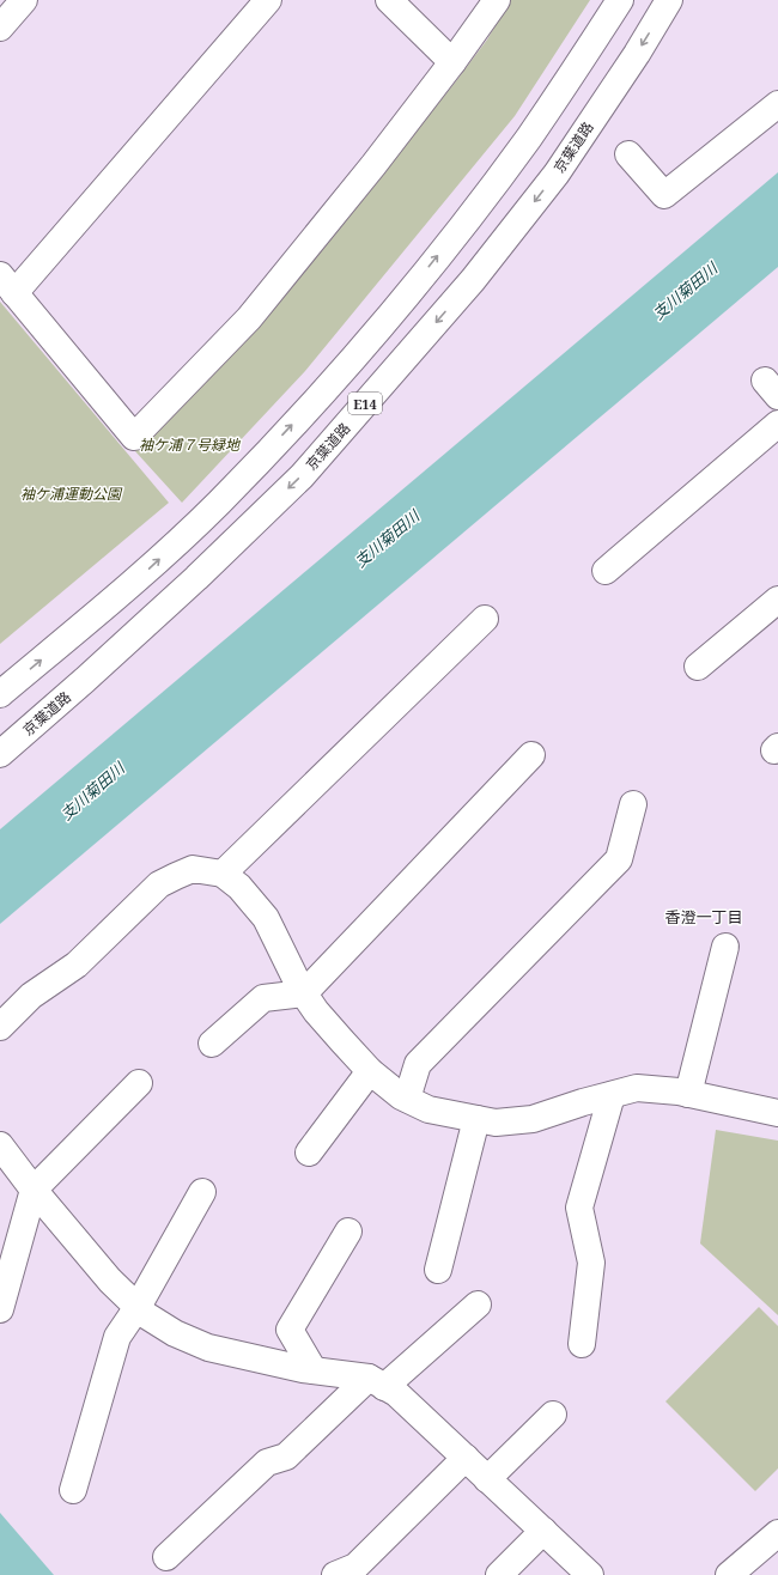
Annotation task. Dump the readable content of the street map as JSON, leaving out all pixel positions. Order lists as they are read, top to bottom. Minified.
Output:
{"streets":{"main road":["京葉道路","E14"]},"districts":["香澄一丁目"],"water":["支川菊田川"],"parks":["袖ケ浦７号緑地","袖ケ浦運動公園"]}
